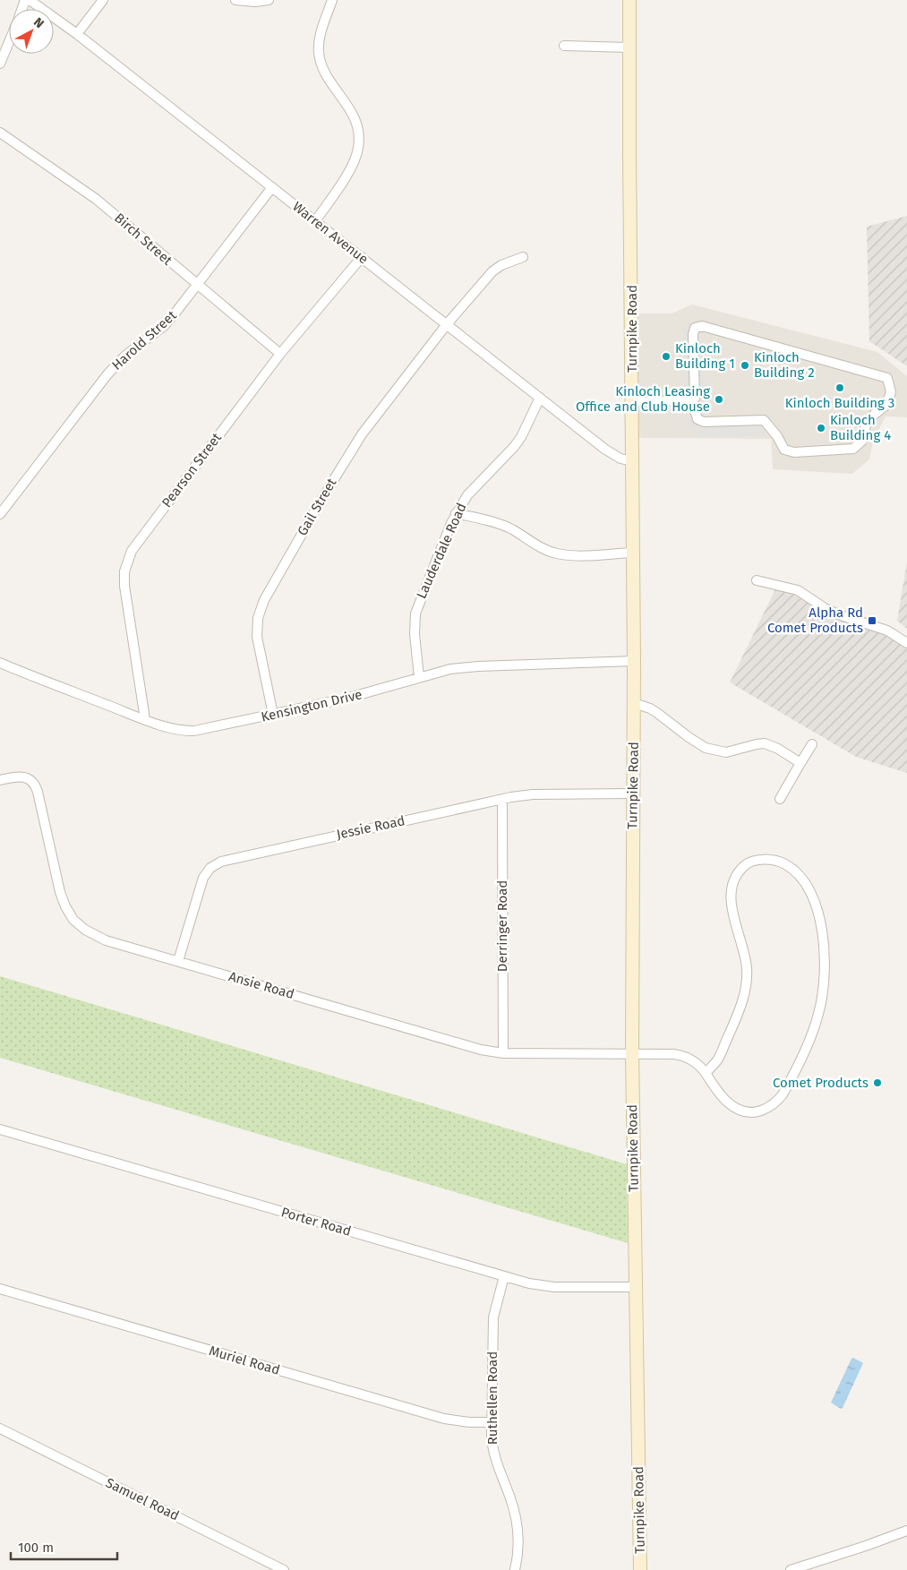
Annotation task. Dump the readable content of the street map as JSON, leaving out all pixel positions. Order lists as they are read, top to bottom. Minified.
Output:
{"streets":{"main road":["Turnpike Road"],"street":["Warren Avenue","Birch Street","Harold Street","Pearson Street","Gail Street","Lauderdale Road","Kensington Drive","Jessie Road","Derringer Road","Ansie Road","Porter Road","Muriel Road","Ruthellen Road","Samuel Road"]},"crossings":[["Warren Avenue","Turnpike Road"],["Warren Avenue","Harold Street"],["Warren Avenue","Pearson Street"],["Warren Avenue","Gail Street"],["Warren Avenue","Lauderdale Road"],["Birch Street","Harold Street"],["Birch Street","Pearson Street"],["Turnpike Road","Kensington Drive"],["Turnpike Road","Jessie Road"],["Turnpike Road","Ansie Road"],["Turnpike Road","Porter Road"],["Pearson Street","Kensington Drive"],["Gail Street","Kensington Drive"],["Lauderdale Road","Kensington Drive"],["Jessie Road","Derringer Road"],["Jessie Road","Ansie Road"],["Derringer Road","Ansie Road"],["Porter Road","Ruthellen Road"],["Muriel Road","Ruthellen Road"]],"places":{"other":["Kinloch Building 1","Kinloch Building 2","Kinloch Building 3","Kinloch Leasing Office and Club House","Kinloch Building 4","Comet Products"],"transit":["Alpha Rd Comet Products"]},"scale_bar":"100 m","north":"top right"}
